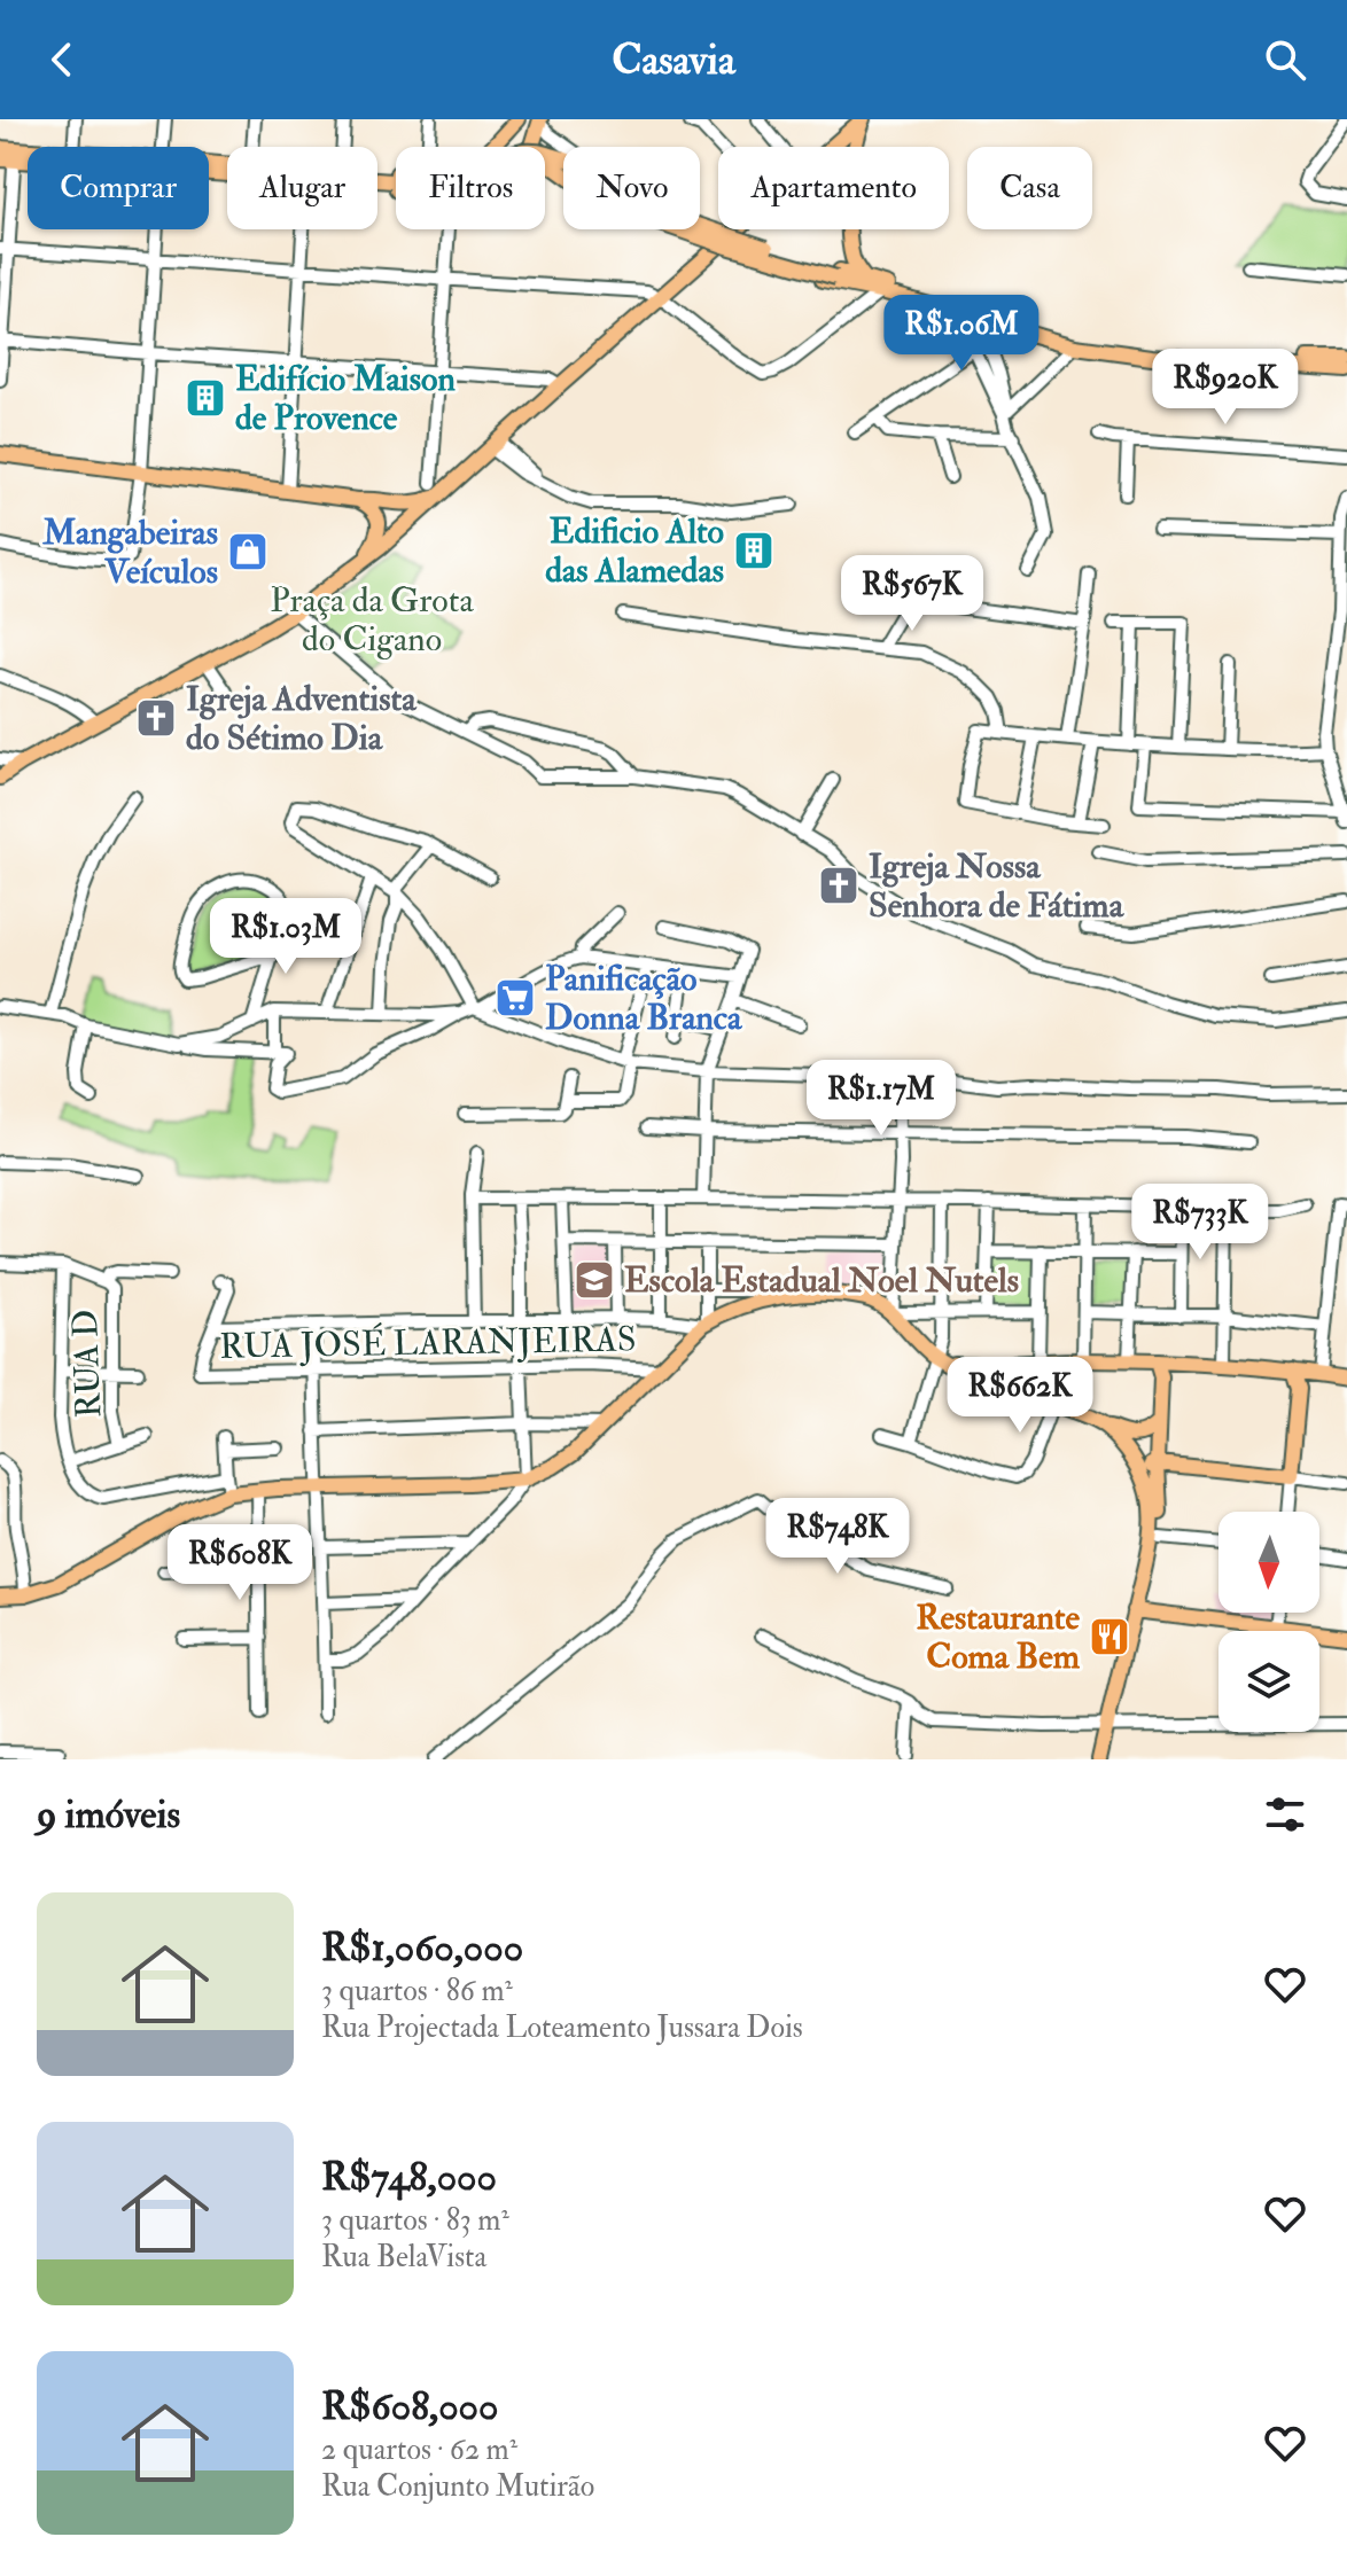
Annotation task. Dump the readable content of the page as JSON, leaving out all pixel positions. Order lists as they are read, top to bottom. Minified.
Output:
{"streets":{"street":["RUA JOSÉ LARANJEIRAS","RUA D"]},"parks":["Praça da Grota do Cigano"],"places":{"building":["Edifício Maison de Provence","Edificio Alto das Alamedas"],"shop":["Mangabeiras Veículos"],"church":["Igreja Adventista do Sétimo Dia","Igreja Nossa Senhora de Fátima"],"supermarket":["Panificação Donna Branca"],"school or university":["Escola Estadual Noel Nutels"],"restaurant":["Restaurante Coma Bem"]},"north":"bottom","page":{"header":"Casavia","chip":["Comprar","Alugar","Filtros","Novo","Apartamento","Casa"],"price":["R$1.06M","R$920K","R$567K","R$1.03M","R$1.17M","R$733K","R$662K","R$748K","R$608K"],"heading":"9 imóveis","list":[{"name":"R$1,060,000","note":"3 quartos · 86 m² · Rua Projectada Loteamento Jussara Dois"},{"name":"R$748,000","note":"3 quartos · 83 m² · Rua BelaVista"},{"name":"R$608,000","note":"2 quartos · 62 m² · Rua Conjunto Mutirão"}]}}
